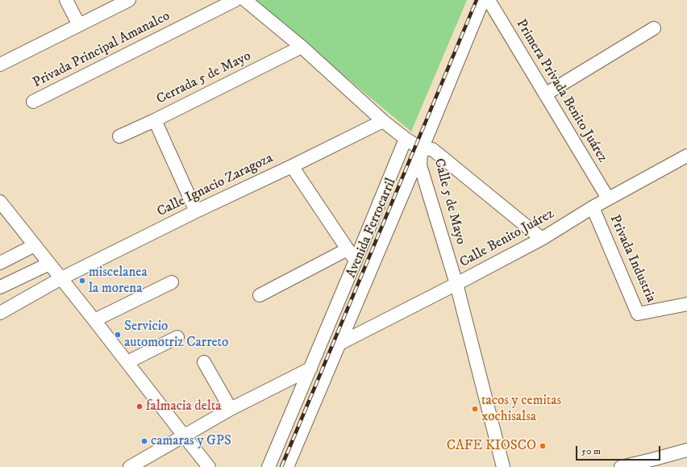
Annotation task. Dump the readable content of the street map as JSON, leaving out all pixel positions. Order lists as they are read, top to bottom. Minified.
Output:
{"streets":{"street":["Privada Principal Amanalco","Cerrada 5 de Mayo","Primera Privada Benito Juárez","Calle Ignacio Zaragoza","Calle 5 de Mayo","Avenida Ferrocarril","Calle Benito Juárez","Privada Industria"]},"crossings":[["Cerrada 5 de Mayo","Calle 5 de Mayo"],["Primera Privada Benito Juárez","Calle Benito Juárez"],["Calle Ignacio Zaragoza","Calle 5 de Mayo"],["Calle 5 de Mayo","Avenida Ferrocarril"],["Calle 5 de Mayo","Calle Benito Juárez"],["Avenida Ferrocarril","Calle Benito Juárez"],["Calle Benito Juárez","Privada Industria"]],"places":["miscelanea la morena","Servicio automotriz Carreto","falmacia delta","tacos y cemitas xochisalsa","camaras y GPS","CAFE KIOSCO"],"scale_bar":"50 m"}
